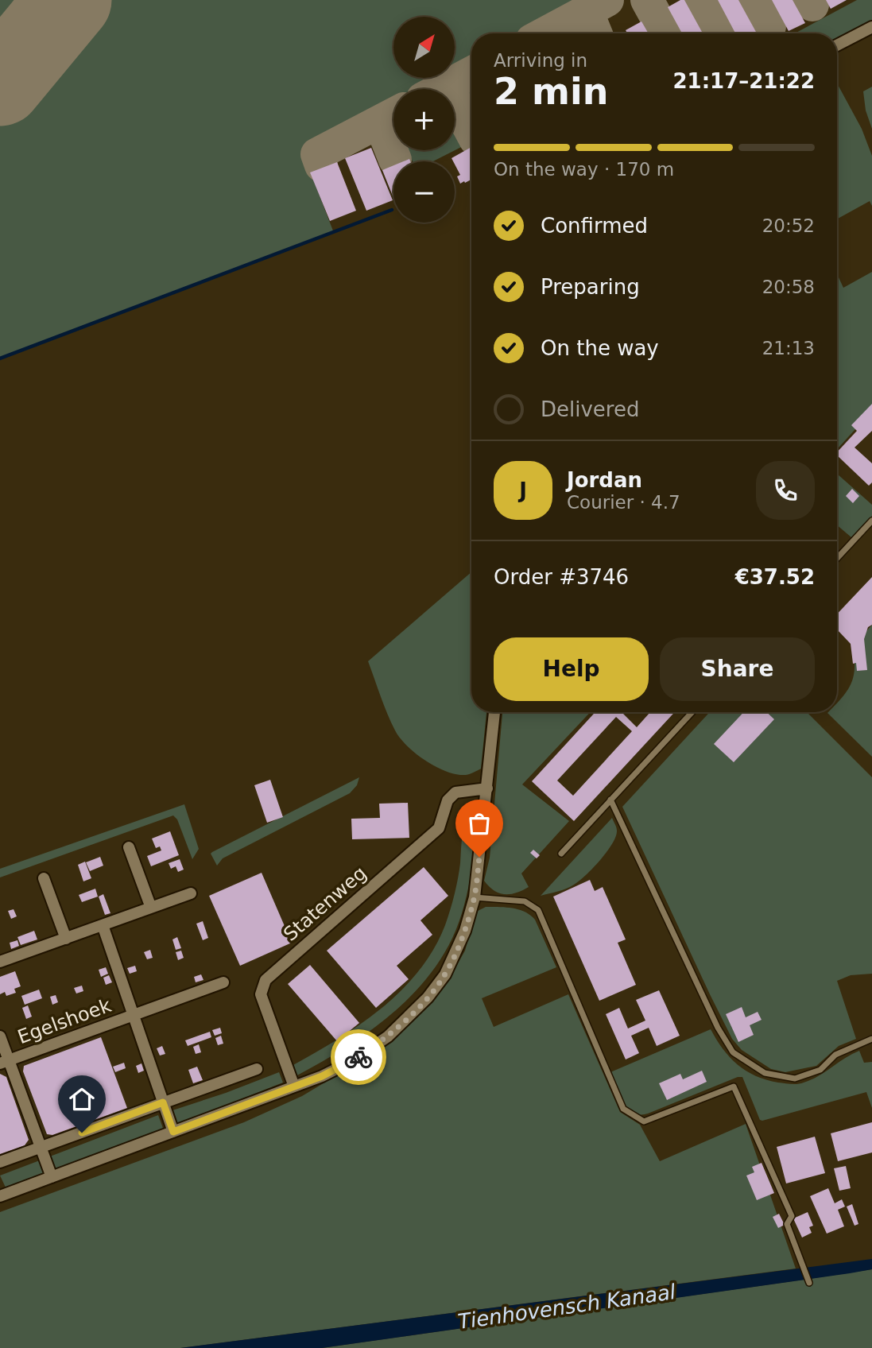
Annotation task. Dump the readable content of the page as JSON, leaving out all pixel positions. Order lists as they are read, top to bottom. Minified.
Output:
{"streets":{"street":["Statenweg","Egelshoek"]},"water":["Tienhovensch Kanaal"],"north":"top right","page":{"map_buttons":["+","−"],"heading":["2 min","Arriving in","21:17–21:22"],"panel":["Jordan","Courier · 4.7","Order #3746","€37.52"],"bar":"On the way · 170 m","list":[["Confirmed","20:52"],["Preparing","20:58"],["On the way","21:13"],"Delivered"],"round":"J","buttons":["Help","Share"]}}
